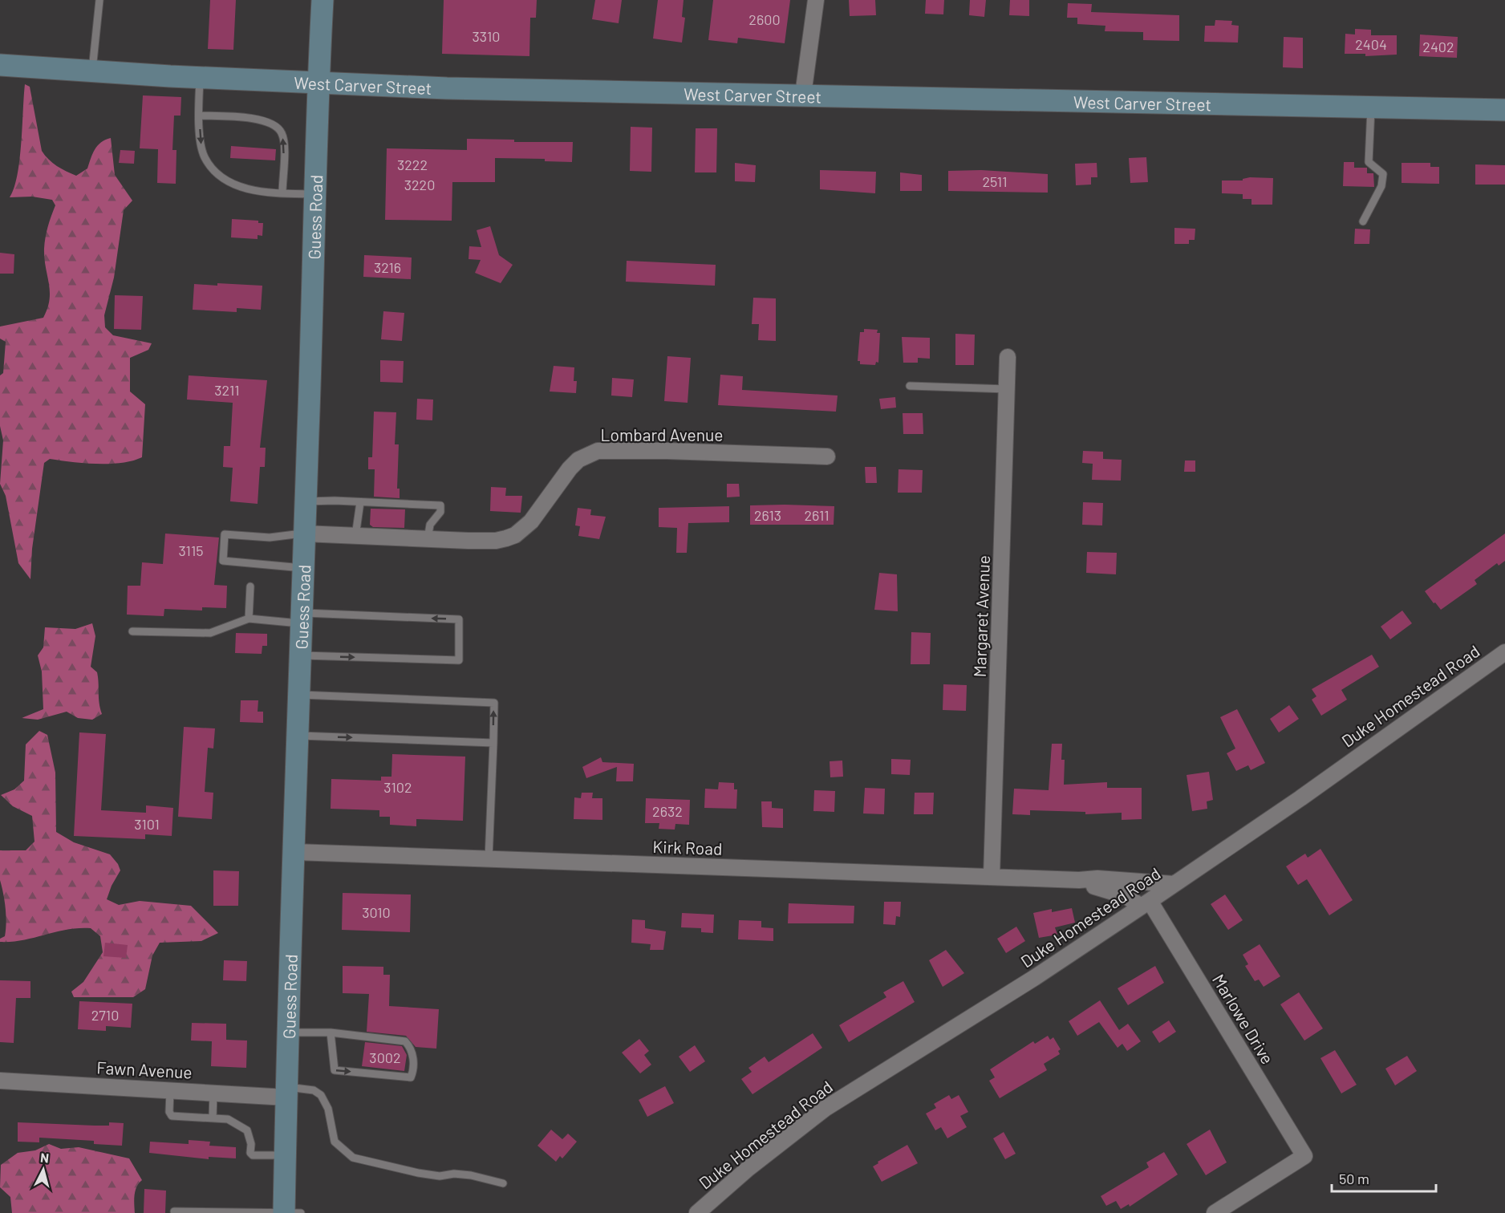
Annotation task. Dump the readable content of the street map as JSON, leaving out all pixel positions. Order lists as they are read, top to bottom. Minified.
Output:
{"streets":{"main road":["West Carver Street","Guess Road"],"street":["Lombard Avenue","Margaret Avenue","Duke Homestead Road","Kirk Road","Marlowe Drive","Fawn Avenue"]},"crossings":[["West Carver Street","Guess Road"],["Guess Road","Lombard Avenue"],["Guess Road","Kirk Road"],["Guess Road","Fawn Avenue"],["Margaret Avenue","Kirk Road"],["Duke Homestead Road","Kirk Road"],["Duke Homestead Road","Marlowe Drive"],["Kirk Road","Marlowe Drive"]],"house_numbers":["2600","3310","2404","2402","3222","2511","3220","3216","3211","2613","2611","3115","3102","2632","3101","3010","2710","3002"],"scale_bar":"50 m","north":"top"}
